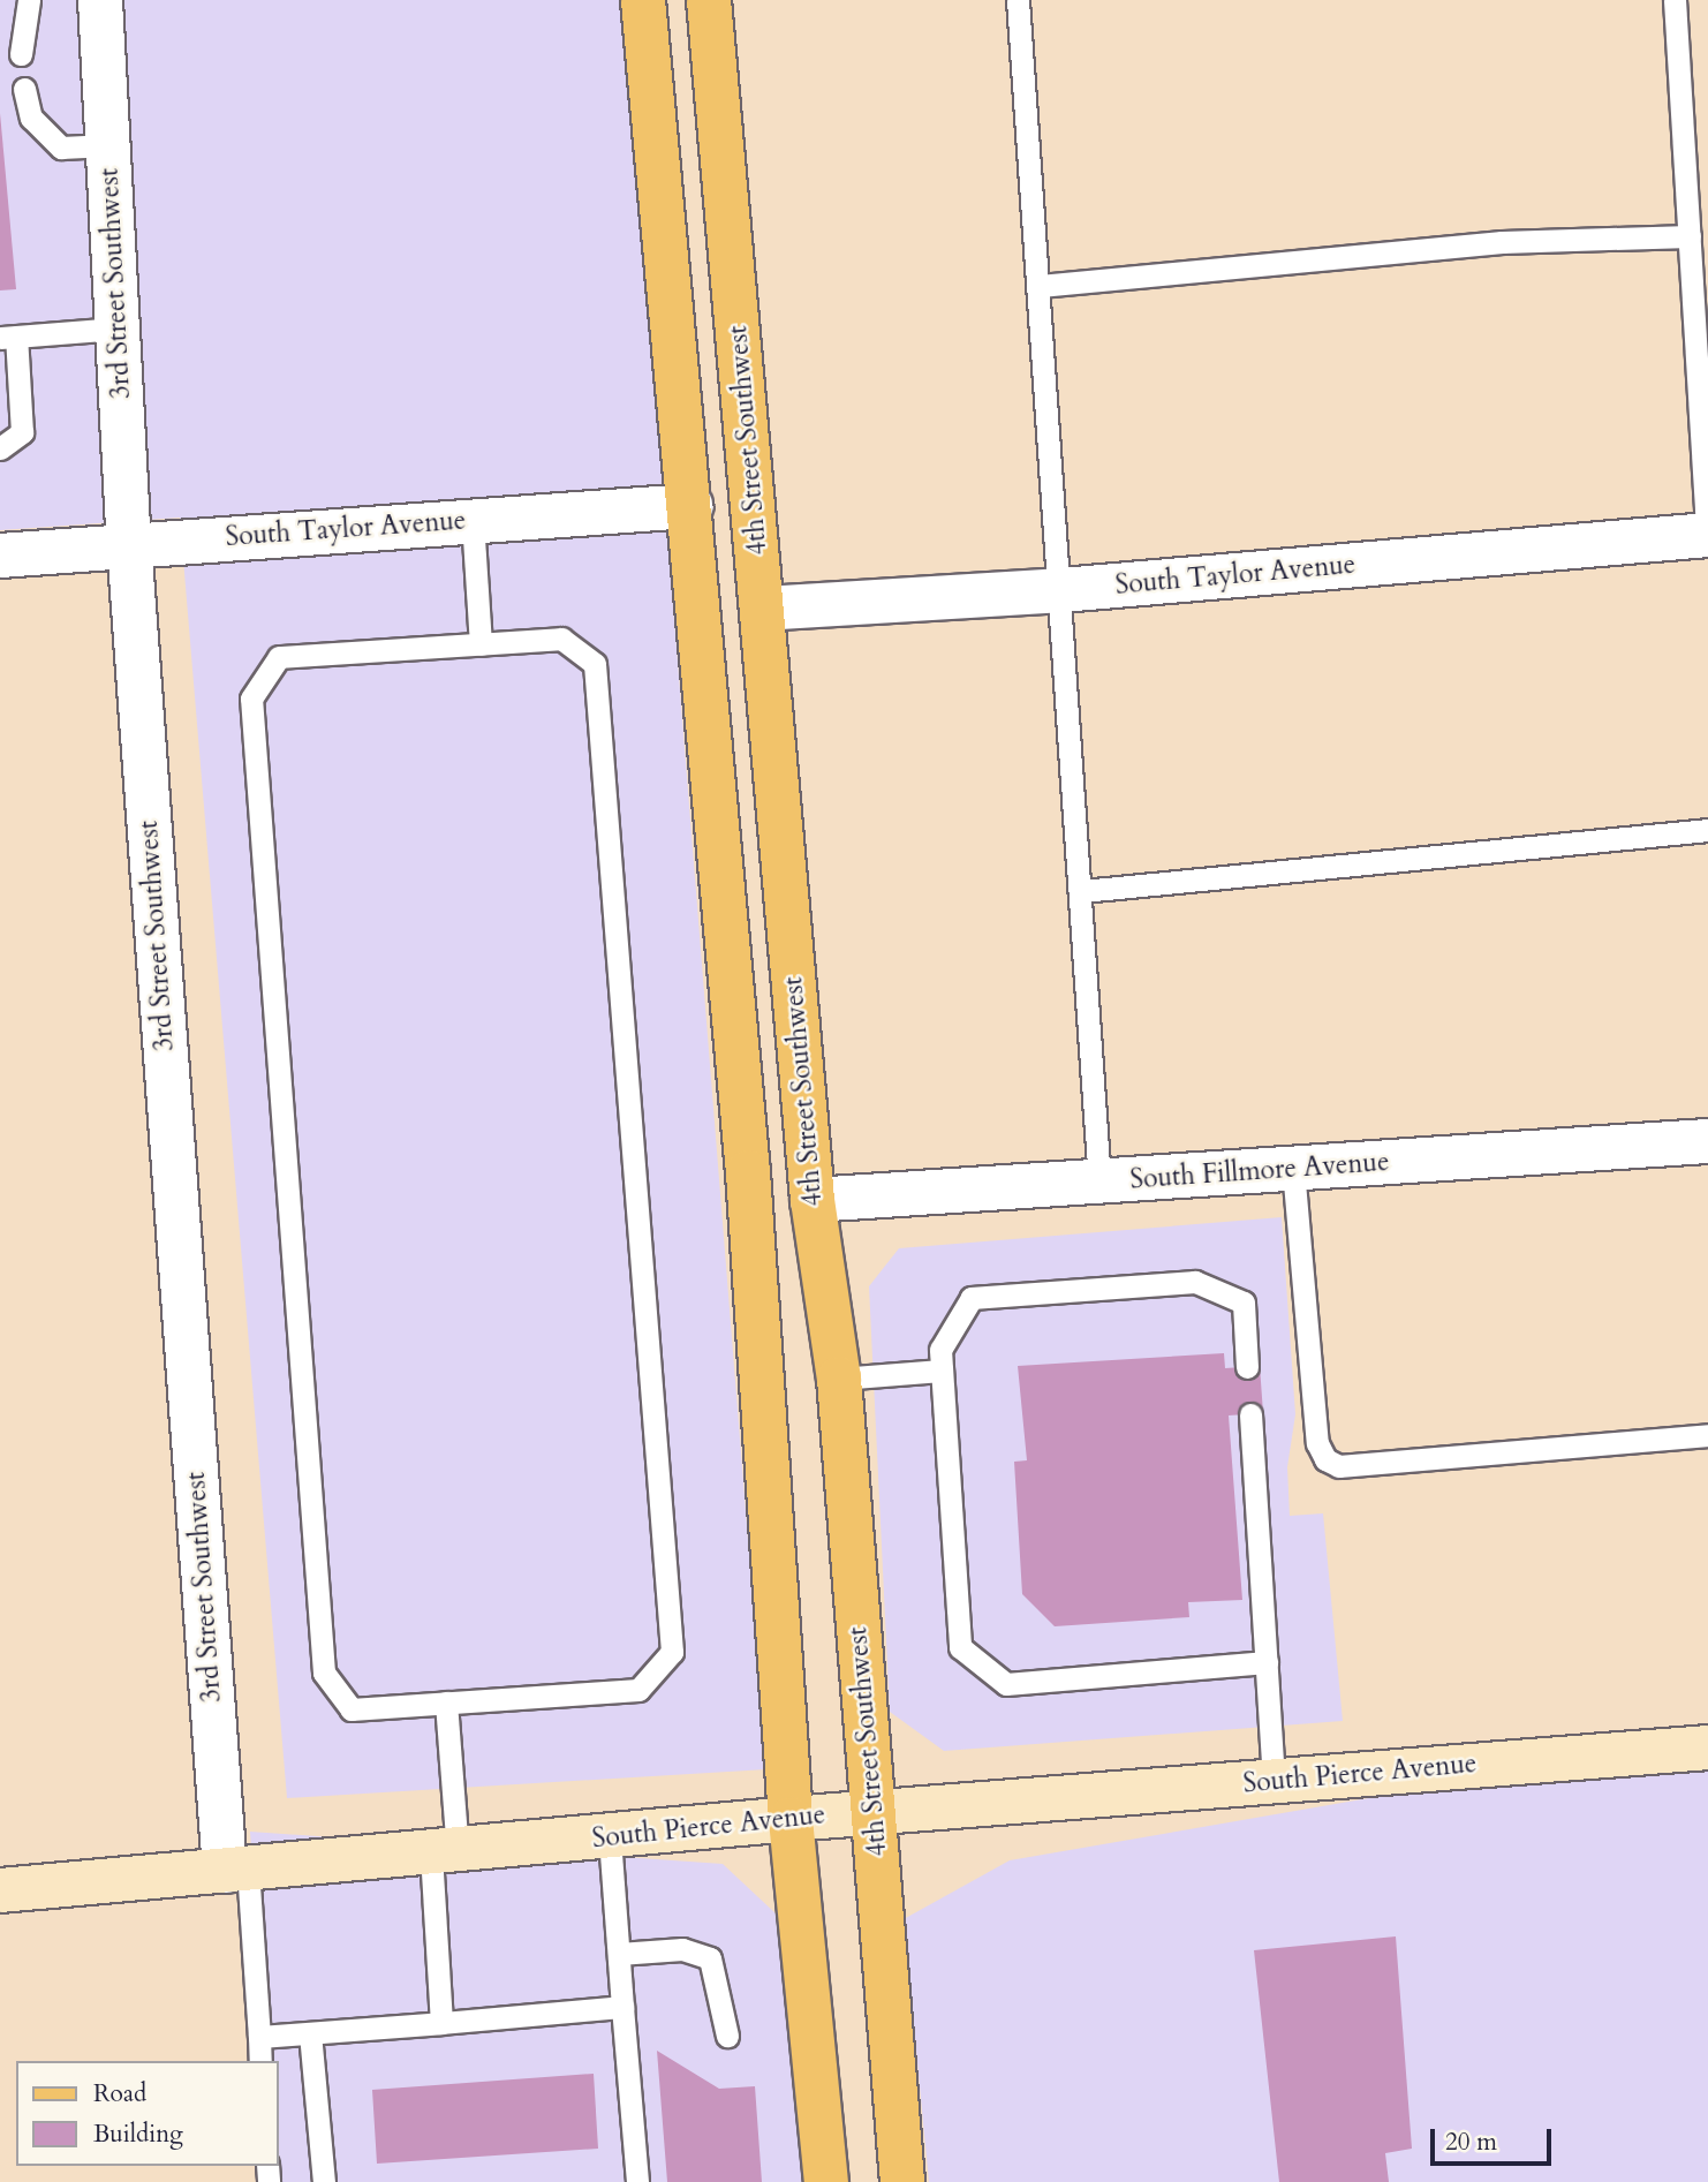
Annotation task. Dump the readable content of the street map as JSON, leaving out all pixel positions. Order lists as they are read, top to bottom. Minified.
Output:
{"streets":{"main road":["4th Street Southwest","South Pierce Avenue"],"street":["3rd Street Southwest","South Taylor Avenue","South Fillmore Avenue"]},"crossings":[["3rd Street Southwest","South Taylor Avenue"],["3rd Street Southwest","South Pierce Avenue"],["4th Street Southwest","South Taylor Avenue"],["4th Street Southwest","South Fillmore Avenue"],["4th Street Southwest","South Pierce Avenue"]],"legend":["Road","Building"],"scale_bar":"20 m"}
